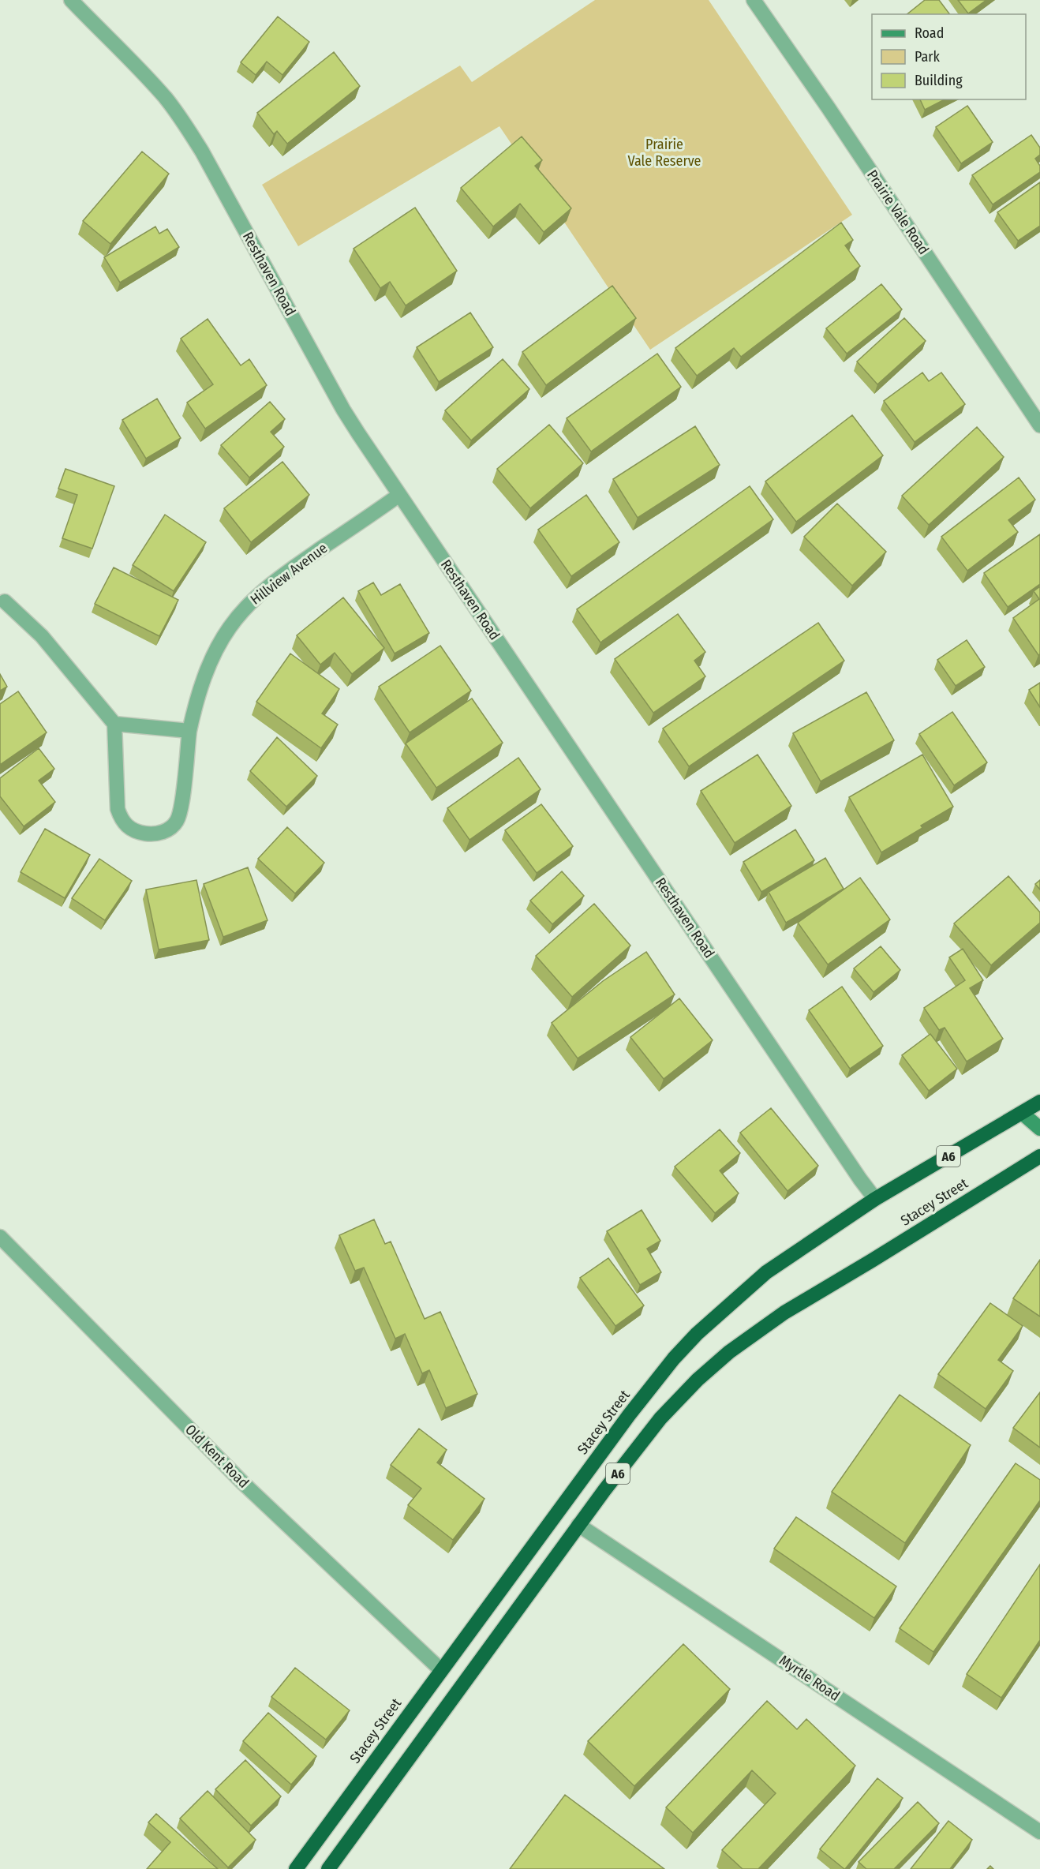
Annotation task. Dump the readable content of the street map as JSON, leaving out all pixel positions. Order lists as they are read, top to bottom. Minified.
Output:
{"streets":{"highway":["A6","Stacey Street"],"street":["Prairie Vale Road","Resthaven Road","Hillview Avenue","Old Kent Road","Myrtle Road"]},"crossings":[["Resthaven Road","Hillview Avenue"],["Resthaven Road","Stacey Street"],["Stacey Street","Old Kent Road"],["Stacey Street","Myrtle Road"]],"parks":["Prairie Vale Reserve"],"legend":["Road","Park","Building"]}
